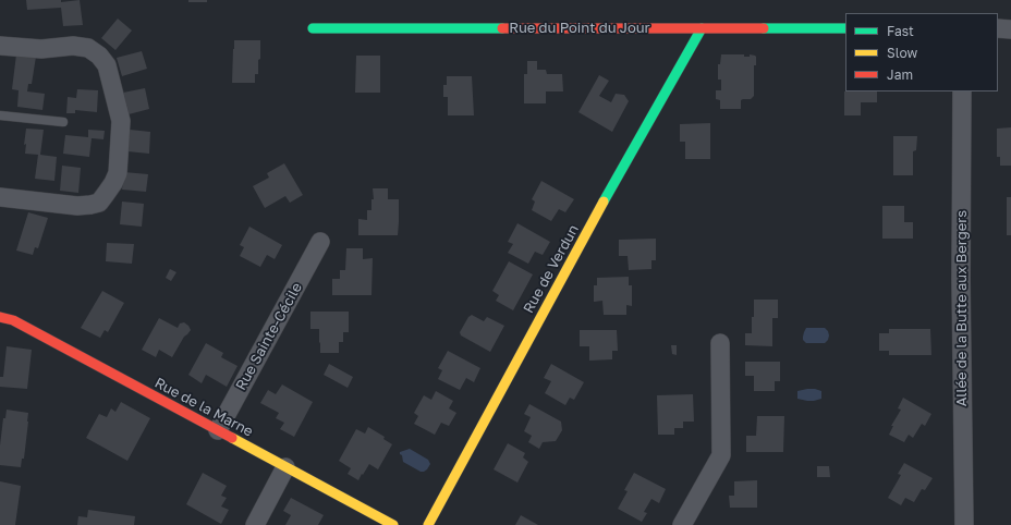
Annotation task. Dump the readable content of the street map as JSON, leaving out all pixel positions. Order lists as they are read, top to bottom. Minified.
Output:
{"streets":{"street":["Rue du Point du Jour","Rue de Verdun","Allée de la Butte aux Bergers","Rue Sainte-Cécile","Rue de la Marne"]},"crossings":[["Rue du Point du Jour","Rue de Verdun"],["Rue Sainte-Cécile","Rue de la Marne"]],"legend":["Fast","Slow","Jam"]}
